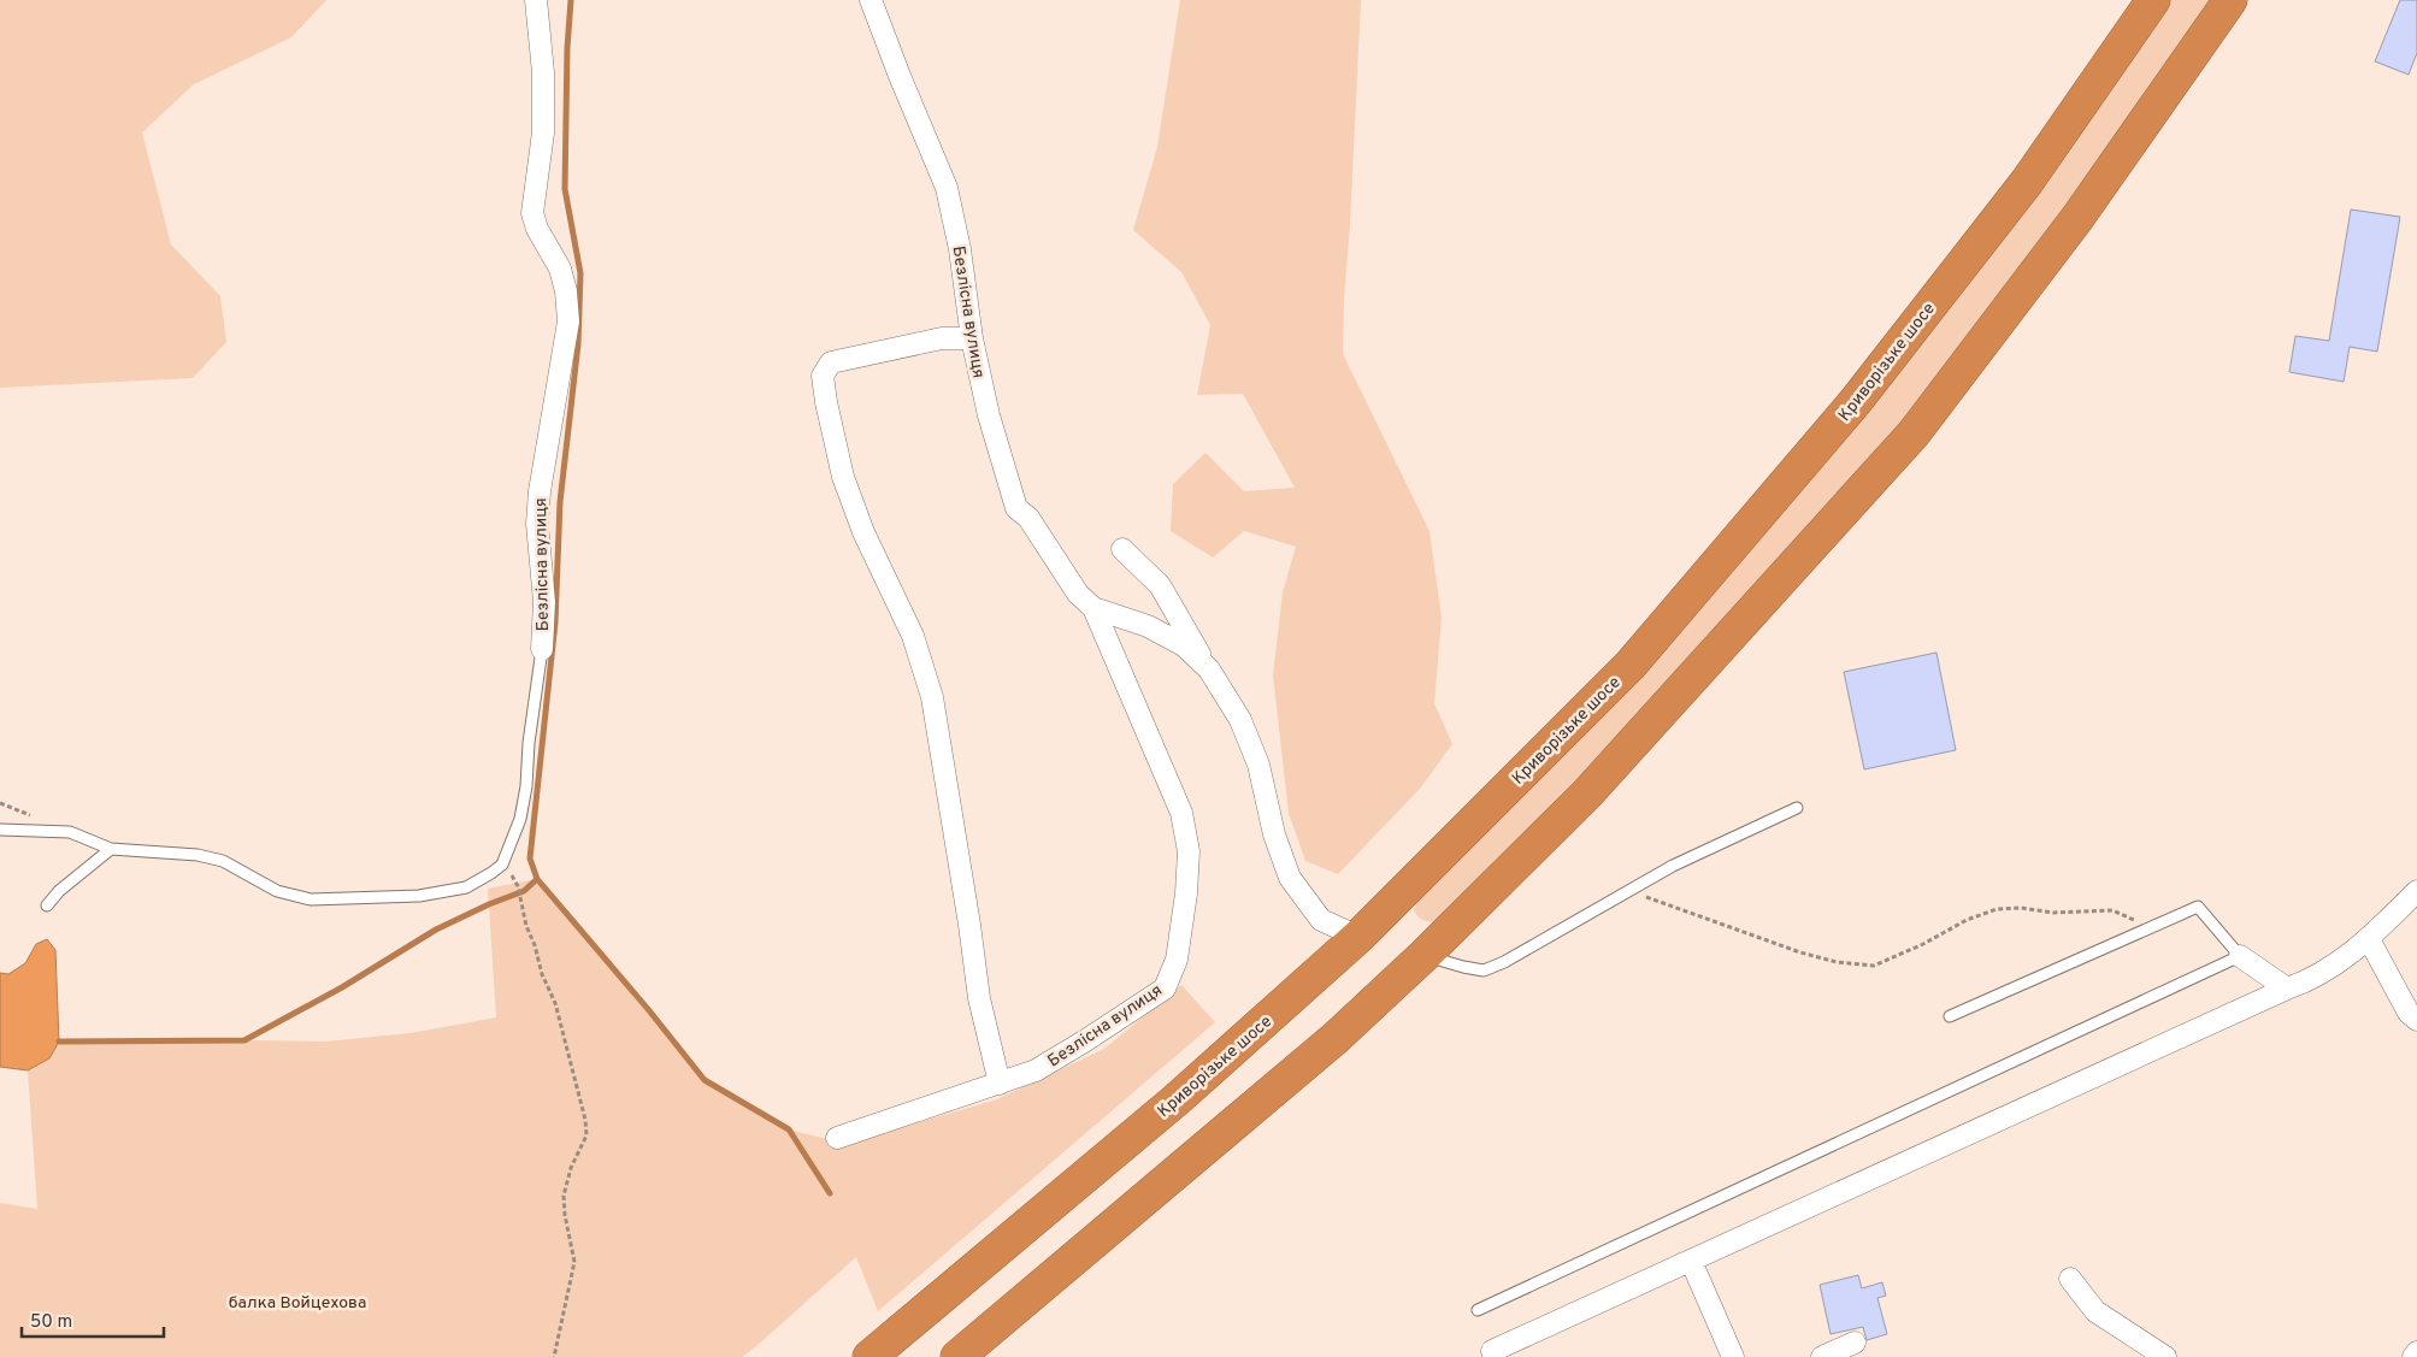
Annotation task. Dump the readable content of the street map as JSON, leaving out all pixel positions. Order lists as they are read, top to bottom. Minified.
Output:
{"streets":{"highway":["Криворізьке шосе"],"street":["Безлісна вулиця"]},"crossings":[["Безлісна вулиця","Криворізьке шосе"]],"parks":["балка Войцехова"],"scale_bar":"50 m"}
